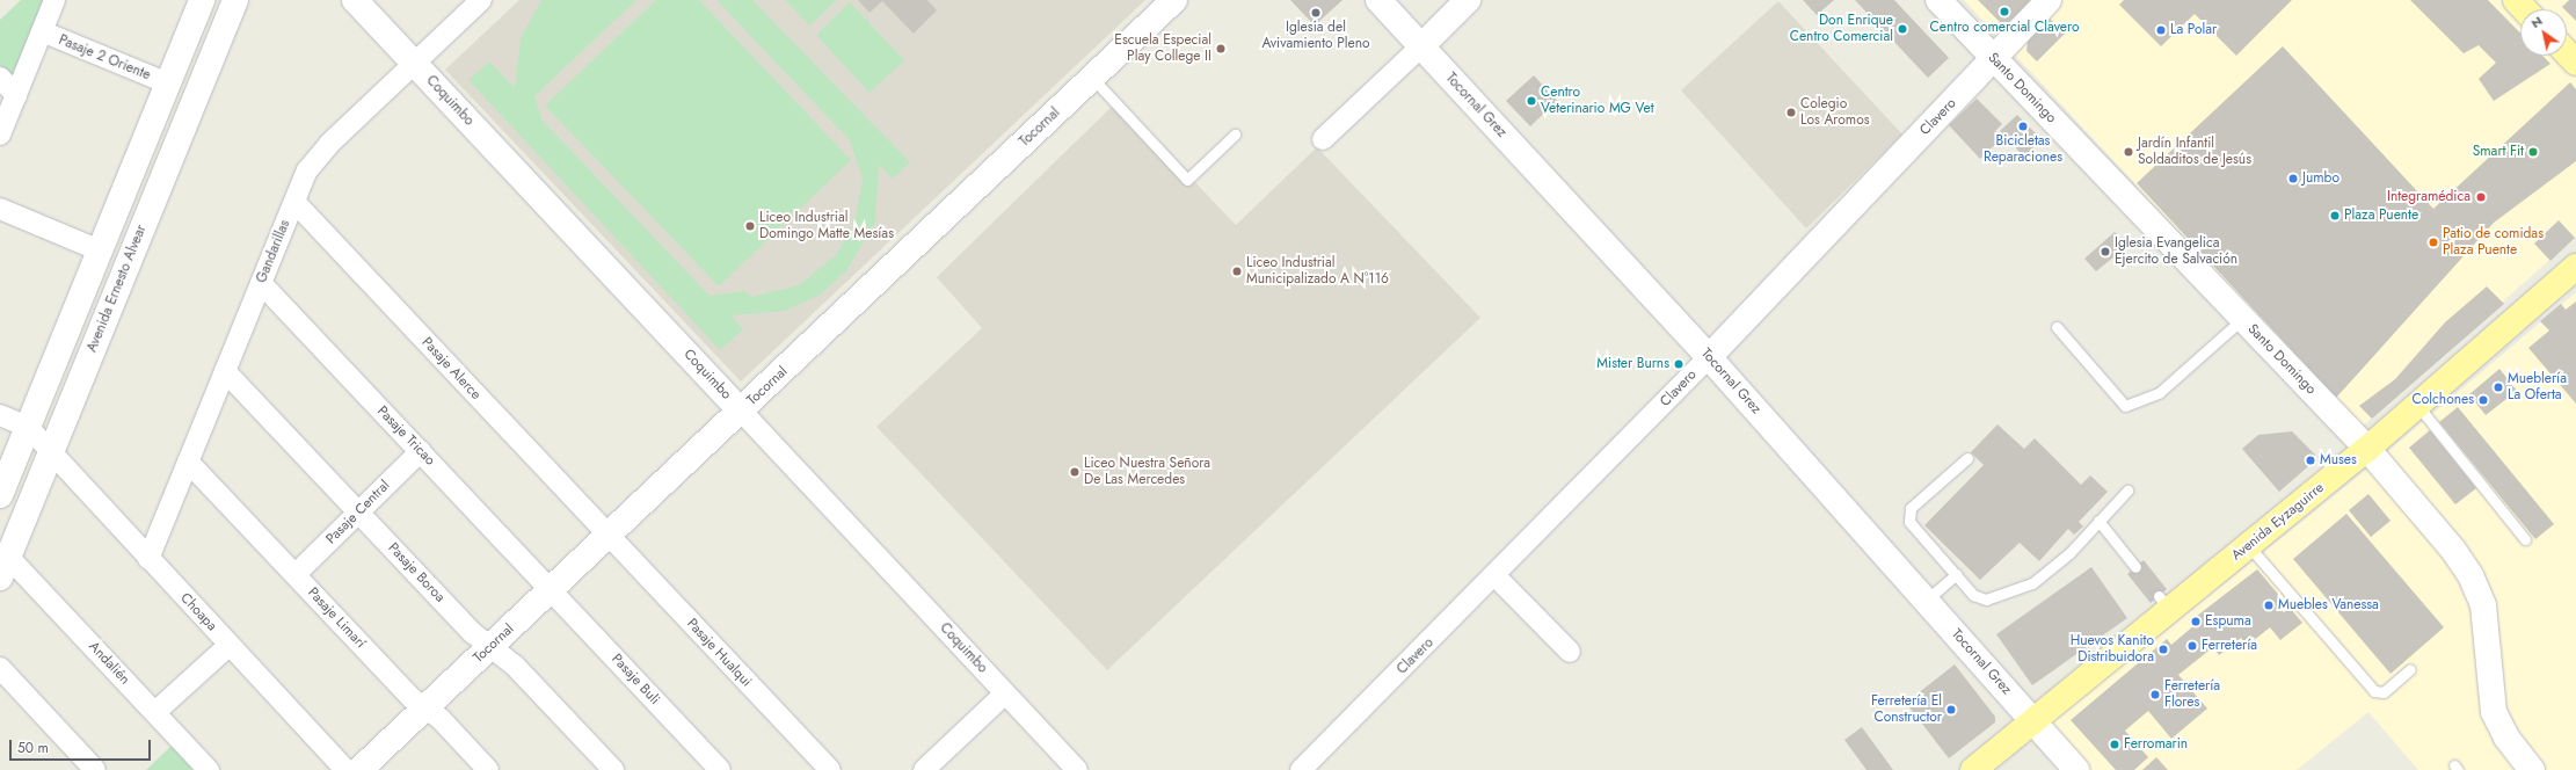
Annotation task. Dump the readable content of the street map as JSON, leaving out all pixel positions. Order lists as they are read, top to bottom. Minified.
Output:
{"streets":{"main road":["Avenida Eyzaguirre"],"street":["Pasaje 2 Oriente","Santo Domingo","Coquimbo","Tocornal Grez","Clavero","Tocornal","Gandarillas","Avenida Ernesto Alvear","Pasaje Alerce","Pasaje Tricao","Pasaje Central","Pasaje Boroa","Choapa","Pasaje Limarí","Pasaje Hualqui","Andalién","Pasaje Buli"]},"crossings":[["Santo Domingo","Clavero"],["Santo Domingo","Avenida Eyzaguirre"],["Coquimbo","Tocornal"],["Coquimbo","Gandarillas"],["Tocornal Grez","Clavero"],["Tocornal Grez","Avenida Eyzaguirre"],["Tocornal","Pasaje Alerce"],["Tocornal","Pasaje Tricao"],["Tocornal","Pasaje Boroa"],["Tocornal","Choapa"],["Tocornal","Pasaje Limarí"],["Tocornal","Pasaje Hualqui"],["Tocornal","Pasaje Buli"],["Gandarillas","Pasaje Alerce"],["Gandarillas","Pasaje Tricao"],["Gandarillas","Pasaje Boroa"],["Gandarillas","Choapa"],["Gandarillas","Pasaje Limarí"],["Avenida Ernesto Alvear","Choapa"],["Avenida Ernesto Alvear","Andalién"],["Pasaje Alerce","Pasaje Hualqui"],["Pasaje Tricao","Pasaje Central"],["Pasaje Tricao","Pasaje Buli"],["Pasaje Central","Pasaje Boroa"],["Pasaje Central","Pasaje Limarí"]],"places":["Centro comercial Clavero","Iglesia del Avivamiento Pleno","Don Enrique Centro Comercial","La Polar","Escuela Especial Play College II","Centro Veterinario MG Vet","Colegio Los Aromos","Bicicletas Reparaciones","Jardín Infantil Soldaditos de Jesús","Smart Fit","Jumbo","Integramédica","Plaza Puente","Liceo Industrial Domingo Matte Mesías","Patio de comidas Plaza Puente","Iglesia Evangelica Ejercito de Salvación","Liceo Industrial Municipalizado A N°116","Mister Burns","Mueblería La Oferta","Colchones","Muses","Liceo Nuestra Señora De Las Mercedes","Muebles Vanessa","Espuma","Ferretería","Huevos Kanito Distribuidora","Ferretería Flores","Ferretería El Constructor","Ferromarin"],"scale_bar":"50 m","north":"top left"}
